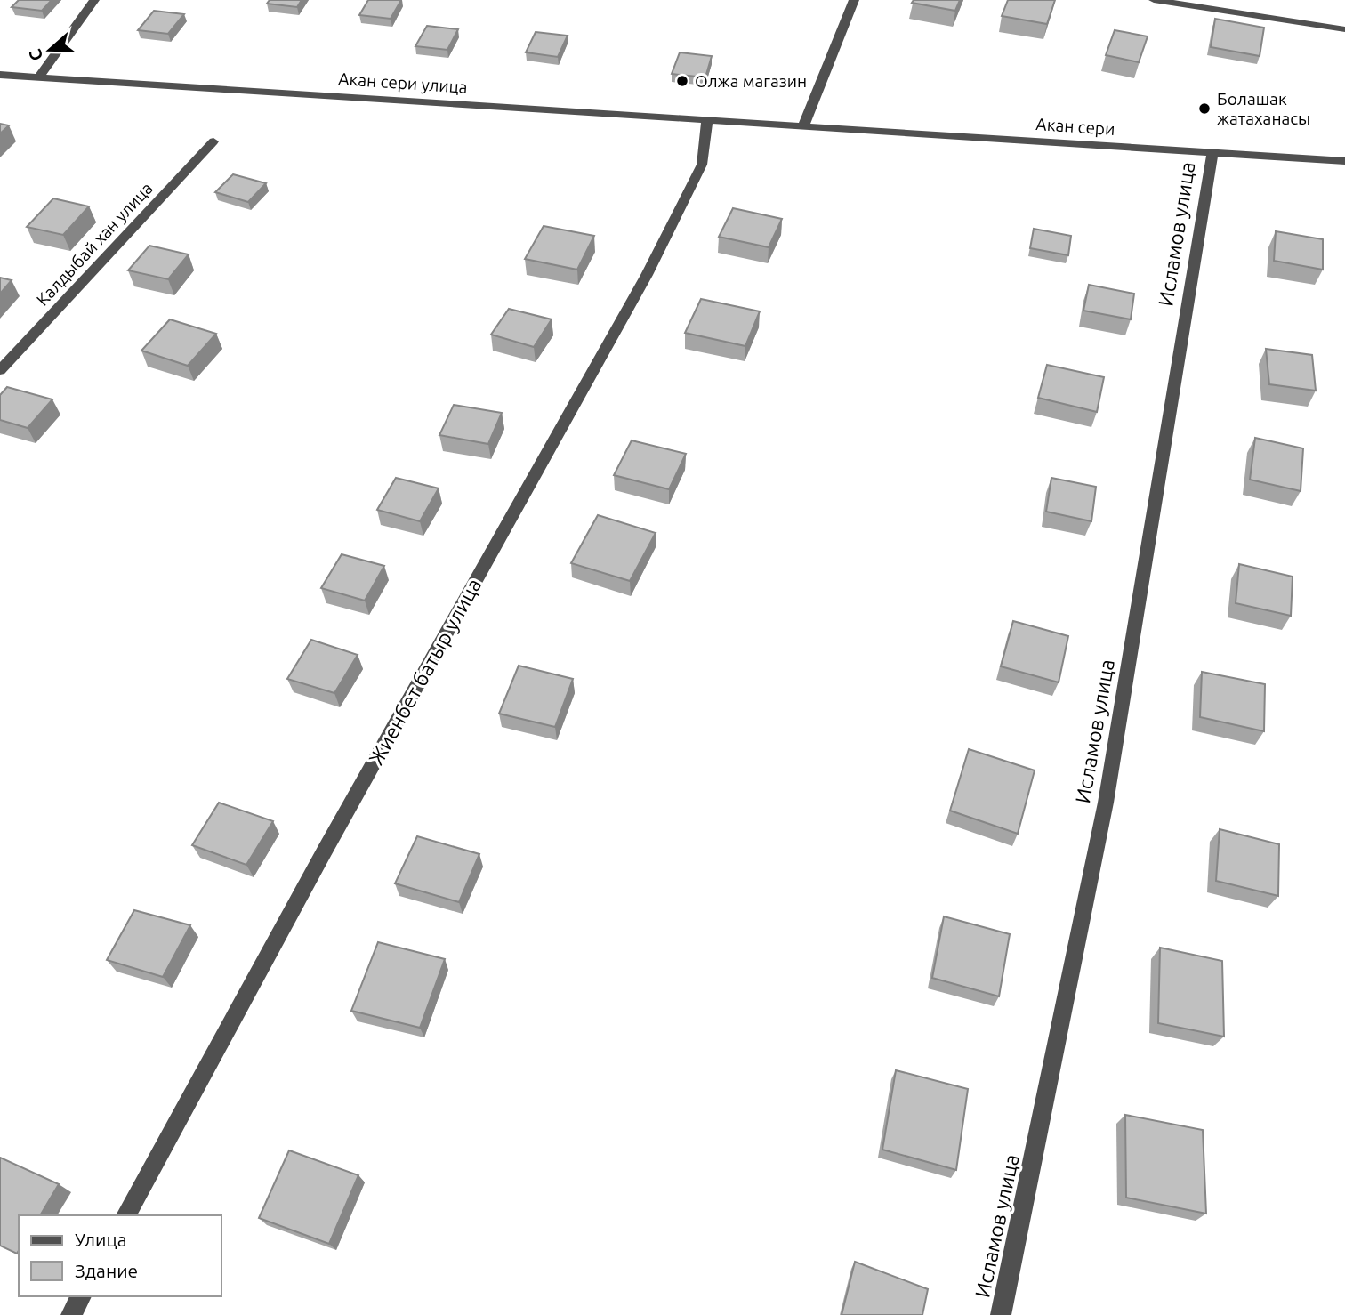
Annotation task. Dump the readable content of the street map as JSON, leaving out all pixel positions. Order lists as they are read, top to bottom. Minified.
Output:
{"streets":{"street":["Акан сери улица","Акан сери","Исламов улица","Калдыбай хан улица","Жиенбет батыр улица"]},"crossings":[["Акан сери улица","Акан сери"],["Акан сери улица","Жиенбет батыр улица"],["Акан сери","Исламов улица"]],"places":["Олжа магазин","Болашак жатаханасы"],"legend":["Улица","Здание"],"north":"left"}
